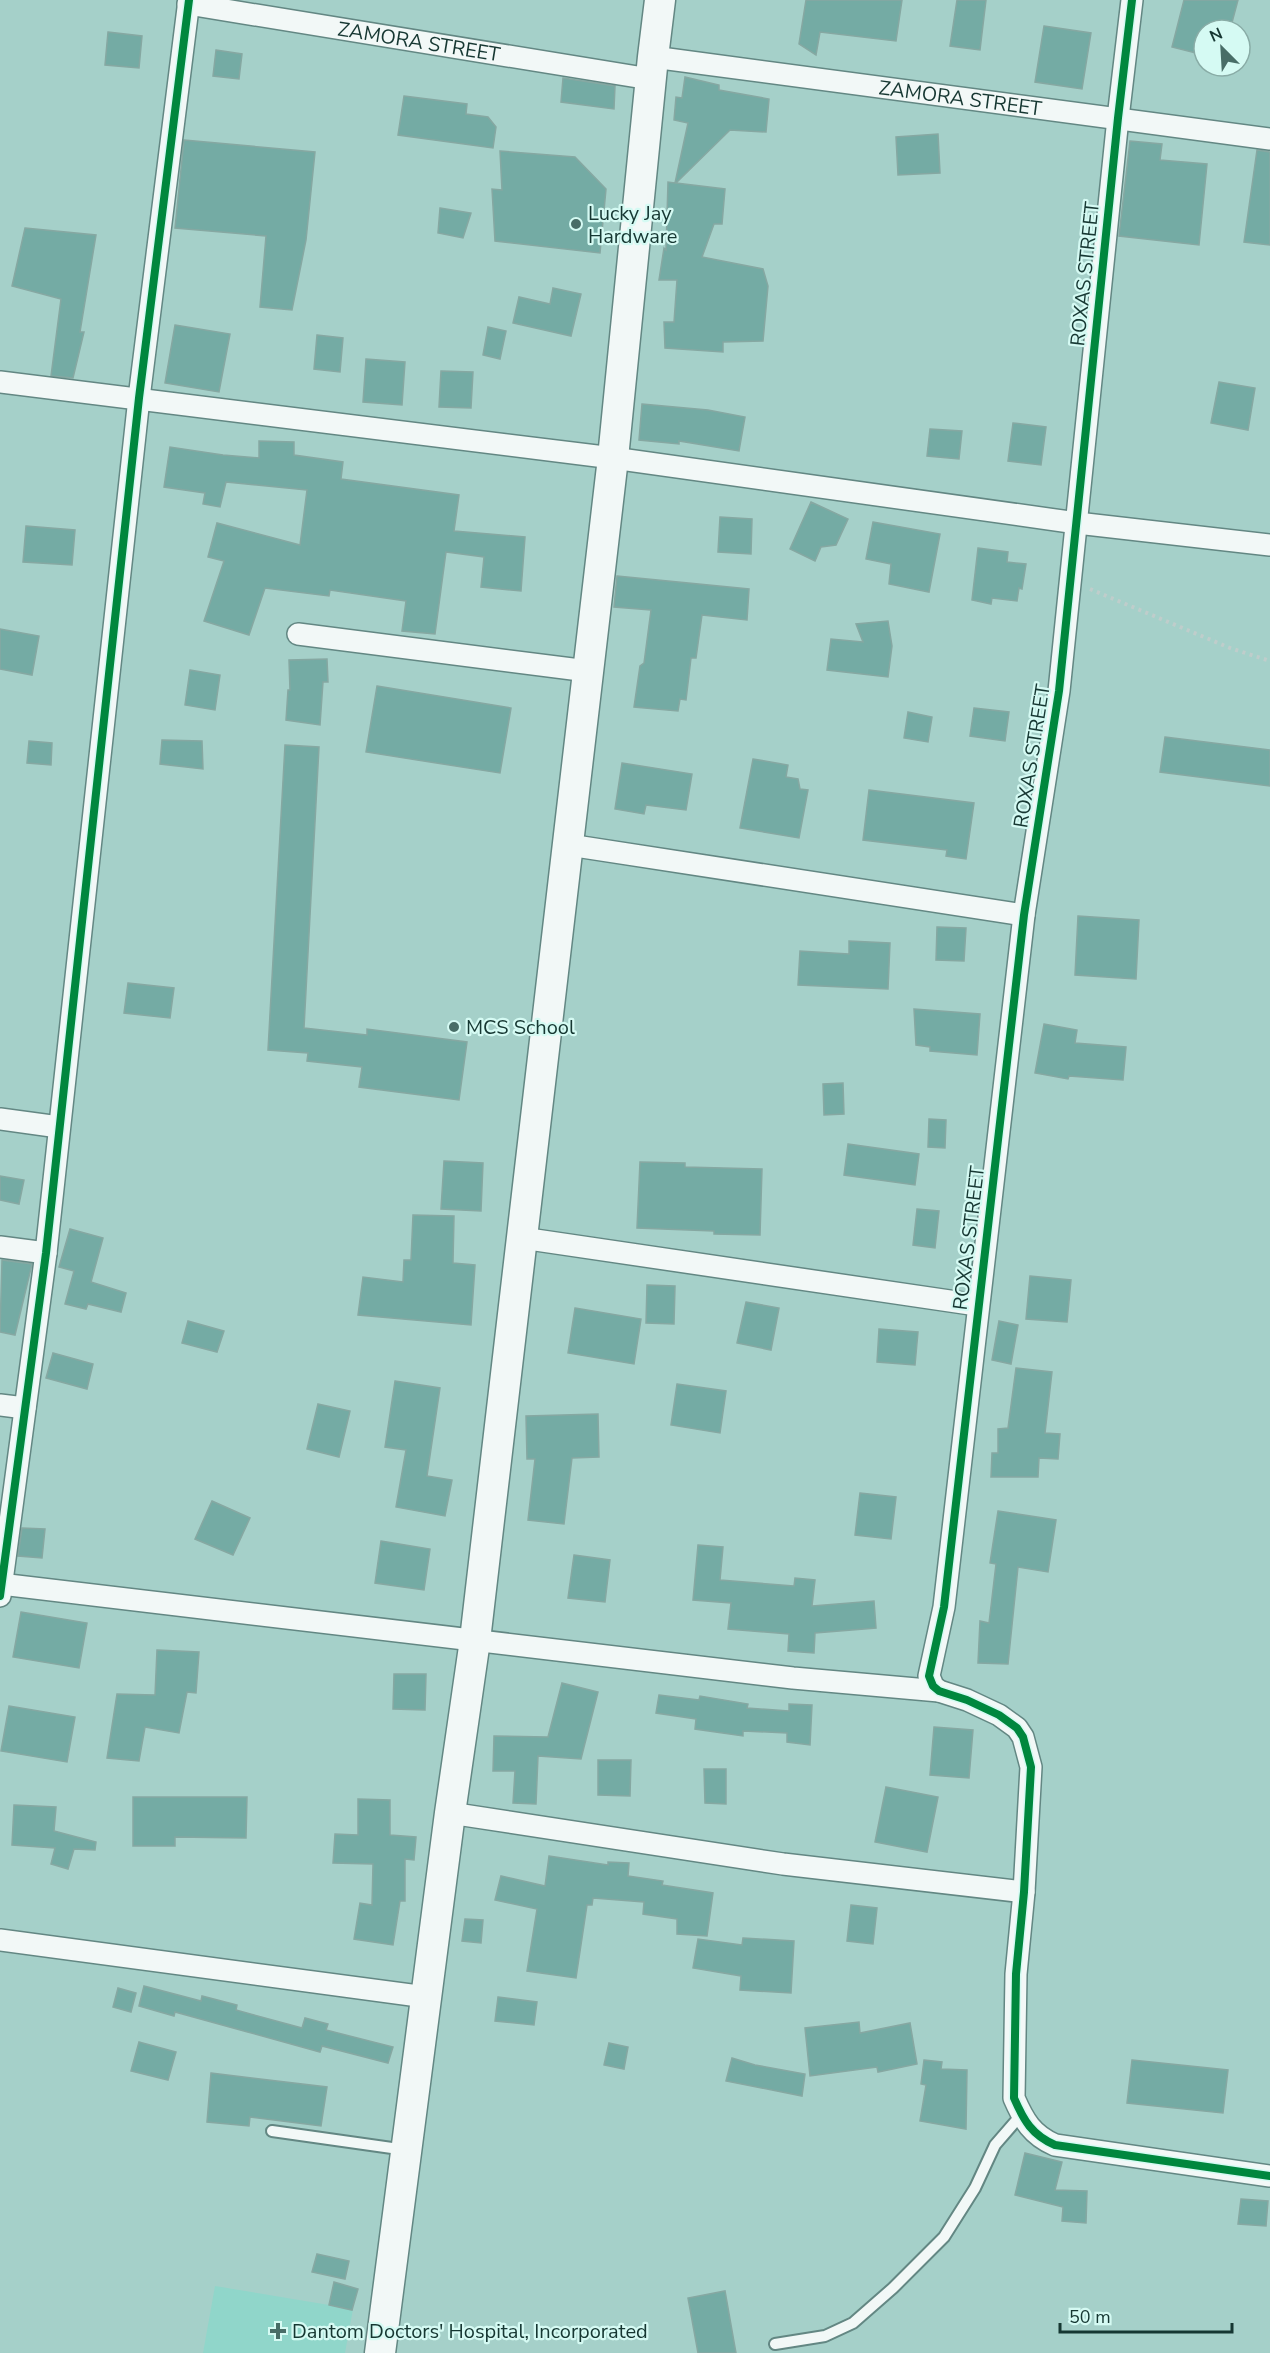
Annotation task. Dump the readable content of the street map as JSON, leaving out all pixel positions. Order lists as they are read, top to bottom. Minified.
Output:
{"streets":{"street":["ZAMORA STREET","ROXAS STREET"]},"crossings":[["ZAMORA STREET","ROXAS STREET"]],"places":{"other":["Lucky Jay Hardware","MCS School"],"health":["Dantom Doctors' Hospital, Incorporated"]},"scale_bar":"50 m","north":"top left"}
